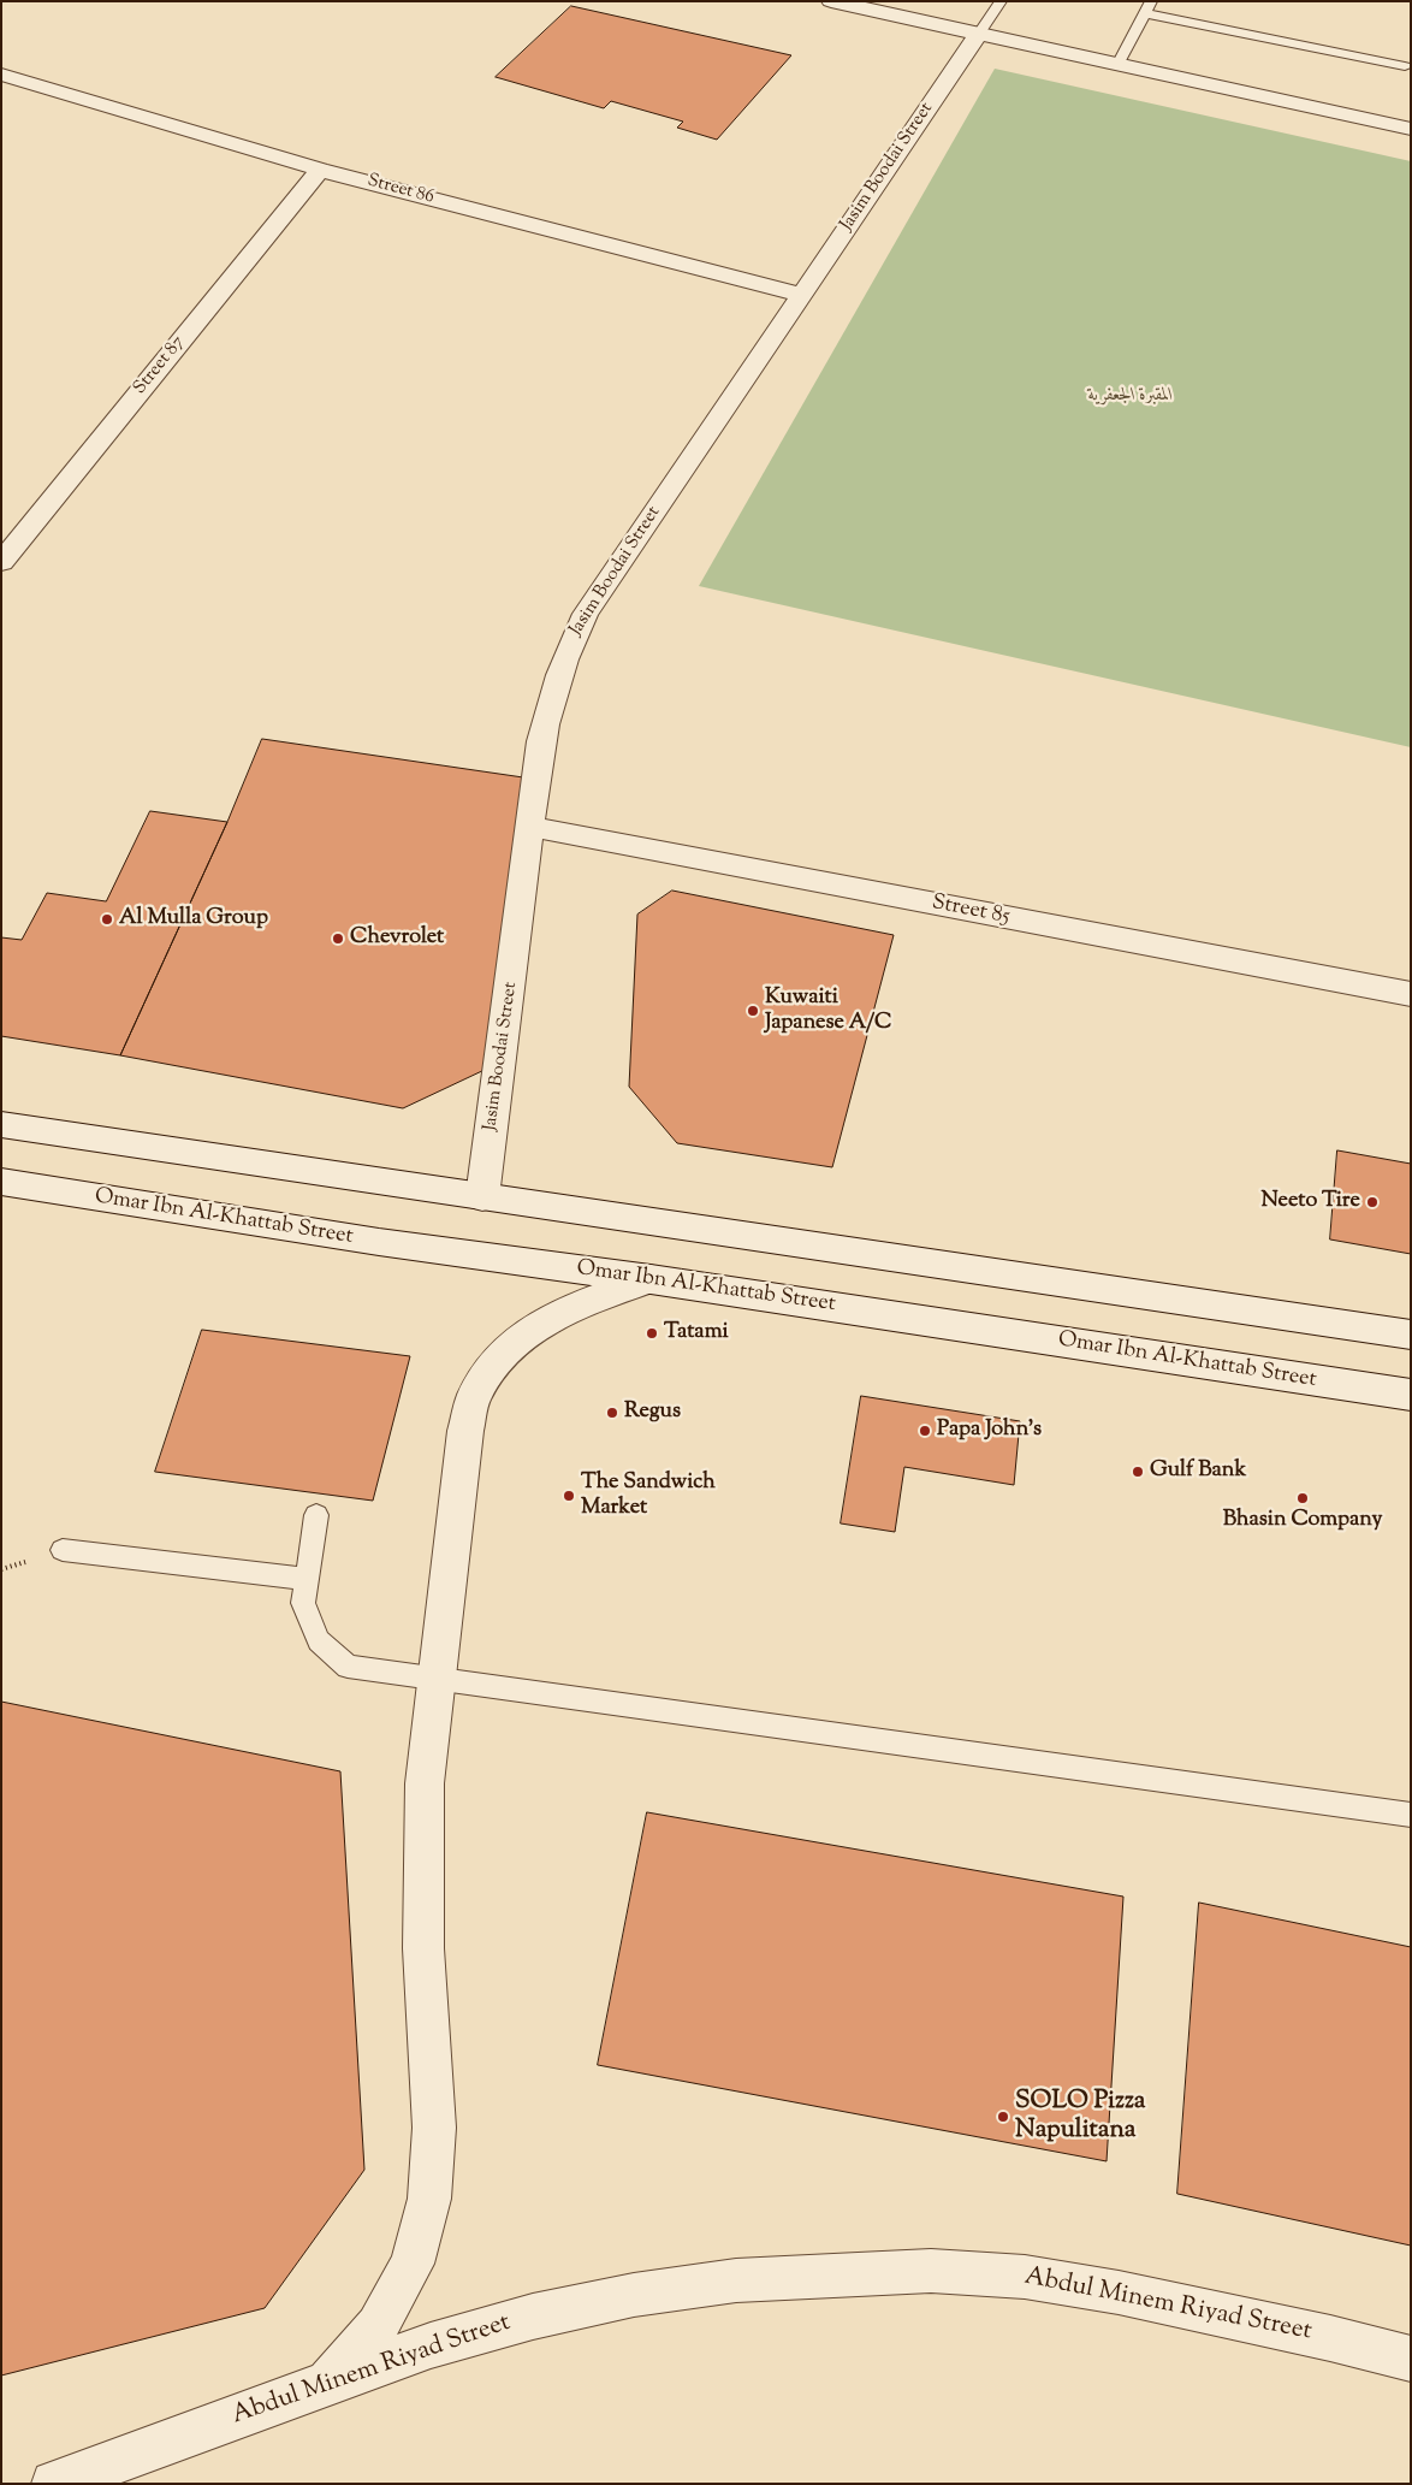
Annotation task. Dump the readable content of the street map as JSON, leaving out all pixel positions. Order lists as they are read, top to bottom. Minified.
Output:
{"streets":{"street":["Jasim Boodai Street","Street 86","Street 87","Street 85","Omar Ibn Al-Khattab Street","Abdul Minem Riyad Street"]},"crossings":[["Jasim Boodai Street","Street 86"],["Jasim Boodai Street","Street 85"],["Street 86","Street 87"]],"parks":["المقبرة الجعفرية"],"places":["Al Mulla Group","Chevrolet","Kuwaiti Japanese A/C","Neeto Tire","Tatami","Regus","Papa John's","Gulf Bank","The Sandwich Market","Bhasin Company","SOLO Pizza Napulitana"]}
